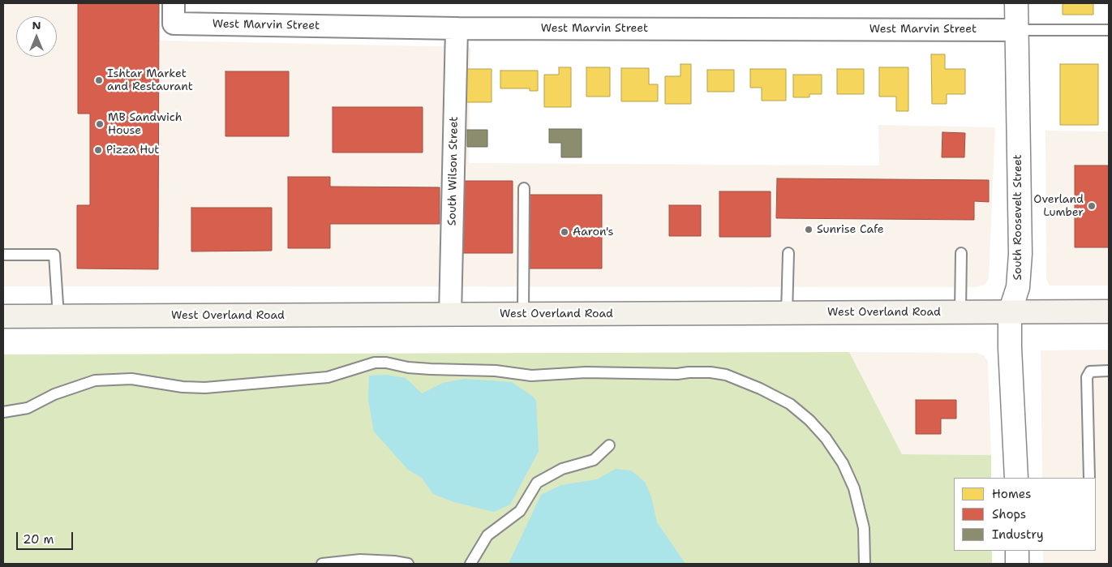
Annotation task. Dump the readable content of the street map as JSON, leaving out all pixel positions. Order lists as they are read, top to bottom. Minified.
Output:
{"streets":{"main road":["West Overland Road"],"street":["West Marvin Street","South Wilson Street","South Roosevelt Street"]},"crossings":[["West Marvin Street","South Wilson Street"],["West Marvin Street","South Roosevelt Street"],["South Wilson Street","West Overland Road"],["South Roosevelt Street","West Overland Road"]],"places":["Ishtar Market and Restaurant","MB Sandwich House","Pizza Hut","Overland Lumber","Sunrise Cafe","Aaron's"],"legend":["Homes","Shops","Industry"],"scale_bar":"20 m","north":"top"}
